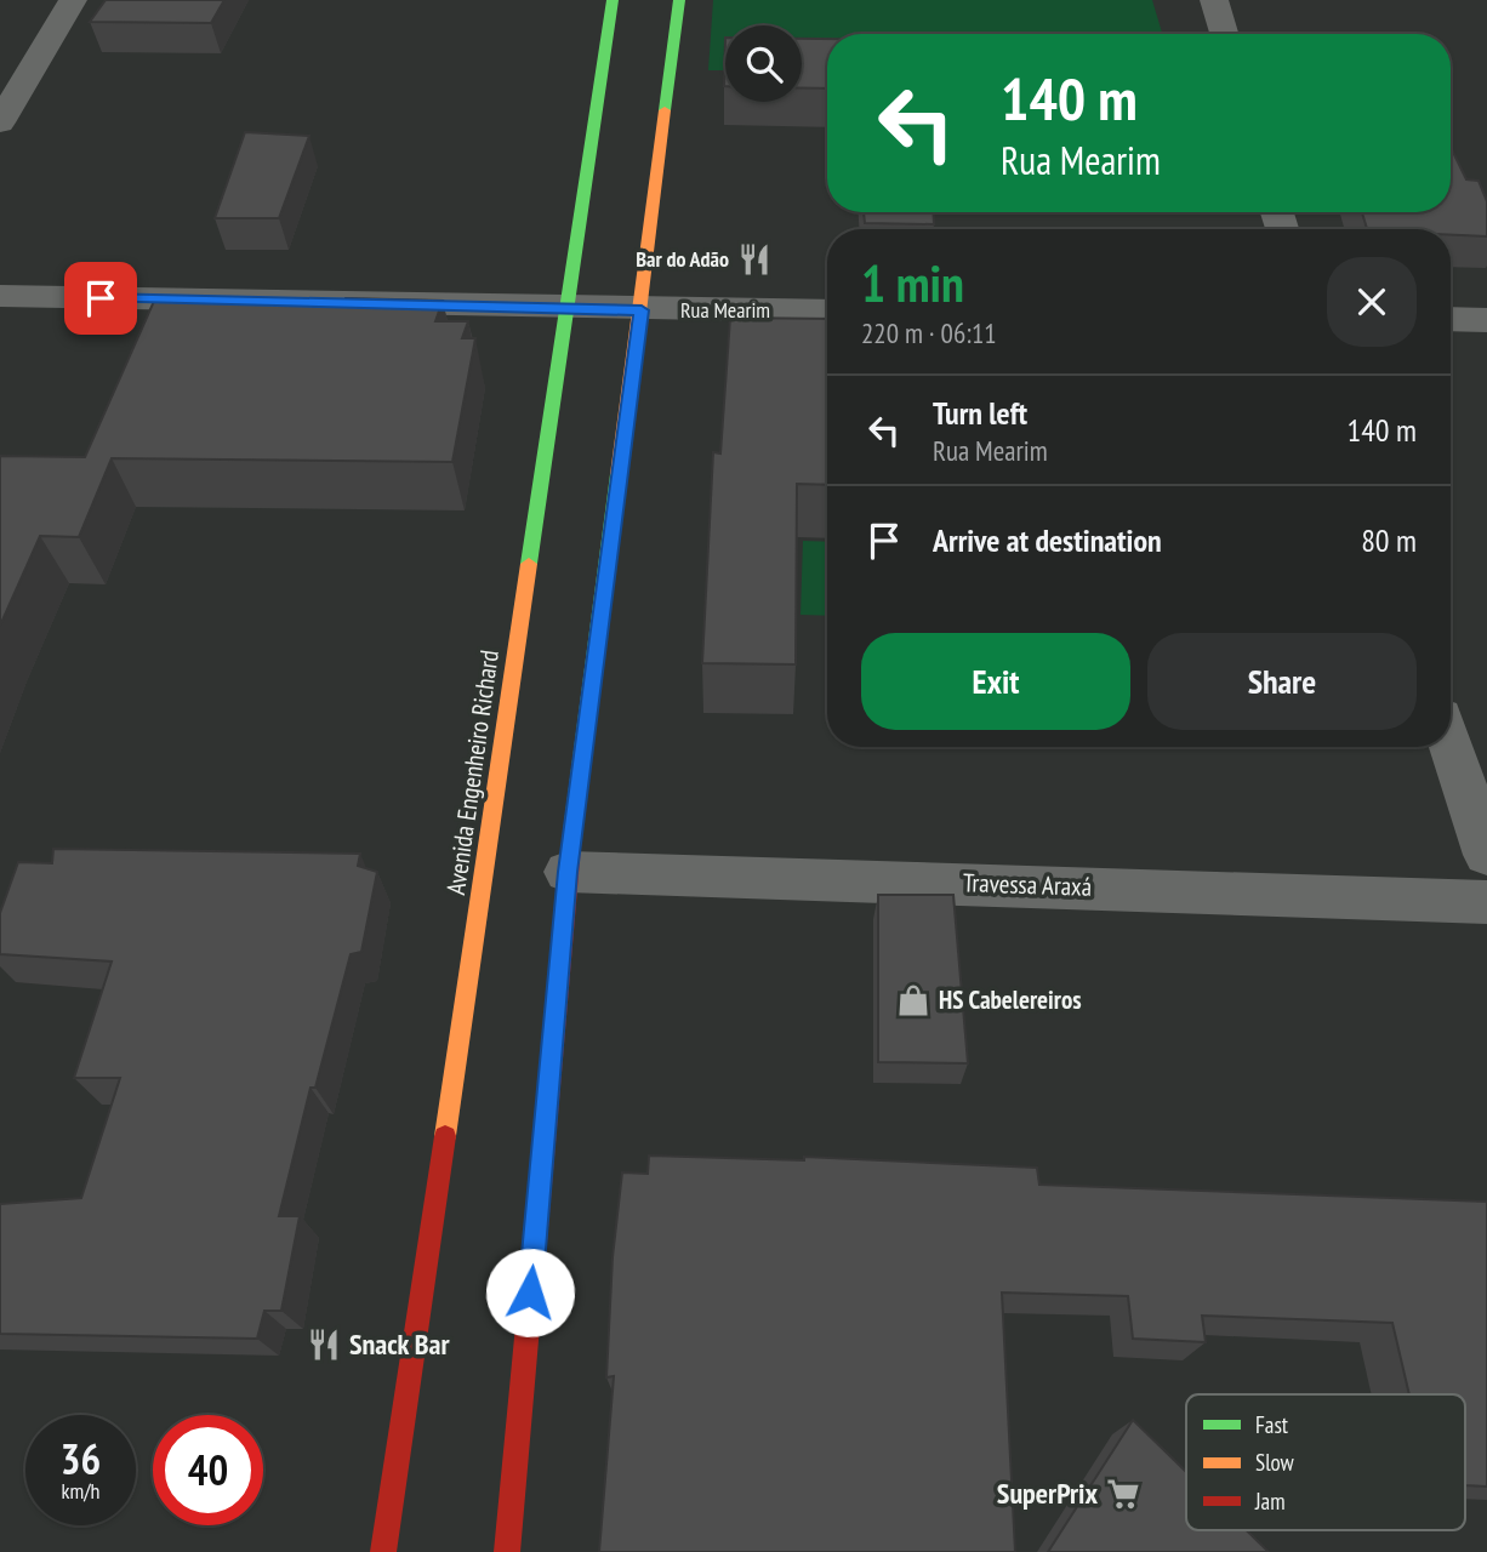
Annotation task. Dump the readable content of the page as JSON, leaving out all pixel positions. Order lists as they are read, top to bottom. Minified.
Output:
{"streets":{"street":["Rua Mearim","Avenida Engenheiro Richard","Travessa Araxá"]},"crossings":[["Rua Mearim","Avenida Engenheiro Richard"]],"places":{"restaurant":["Bar do Adão","Snack Bar"],"shop":["HS Cabelereiros"],"supermarket":["SuperPrix"]},"legend":["Fast","Slow","Jam"],"page":{"turn":["140 m","Rua Mearim"],"heading":["1 min","220 m · 06:11"],"list":[{"name":"Turn left","note":"Rua Mearim","value":"140 m"},{"name":"Arrive at destination","value":"80 m"}],"buttons":["Exit","Share"],"speed":"36 km/h","limit":"40"}}
